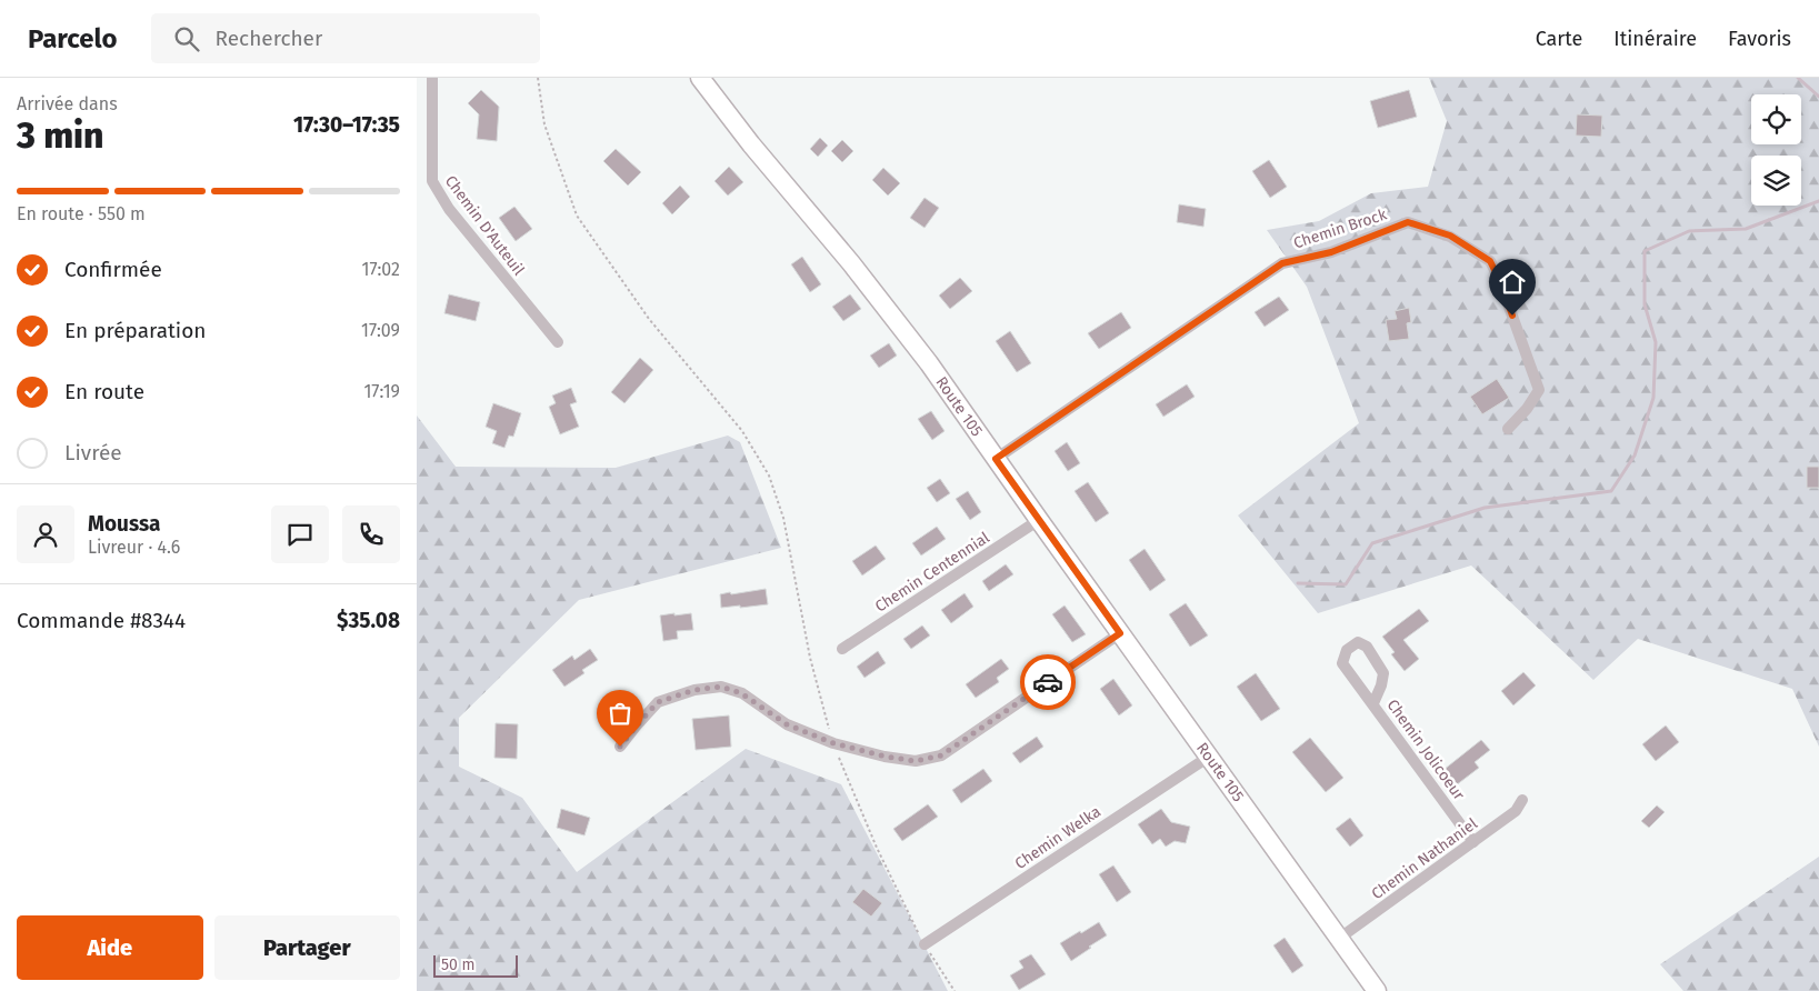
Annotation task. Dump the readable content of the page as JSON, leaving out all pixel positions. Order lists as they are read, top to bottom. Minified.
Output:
{"streets":{"main road":["Route 105"],"street":["Chemin D'Auteuil","Chemin Brock","Chemin Centennial","Chemin Jolicoeur","Chemin Welka","Chemin Nathaniel"]},"crossings":[["Chemin Brock","Route 105"],["Route 105","Chemin Centennial"],["Route 105","Chemin Welka"],["Route 105","Chemin Nathaniel"],["Chemin Jolicoeur","Chemin Nathaniel"]],"scale_bar":"50 m","page":{"header":"Parcelo","search":"Rechercher","nav":["Carte","Itinéraire","Favoris"],"heading":["3 min","Arrivée dans","17:30–17:35"],"panel":["Moussa","Livreur · 4.6","Commande #8344","$35.08"],"bar":"En route · 550 m","list":[["Confirmée","17:02"],["En préparation","17:09"],["En route","17:19"],"Livrée"],"buttons":["Aide","Partager"],"scale":"50 m"}}
